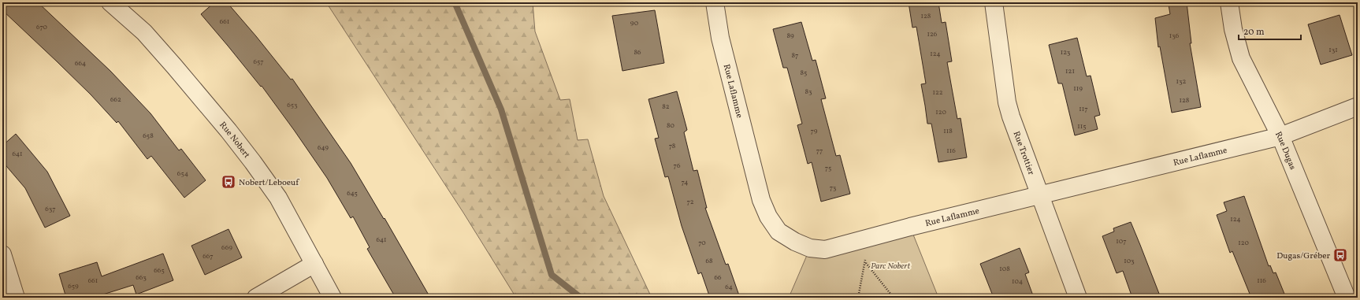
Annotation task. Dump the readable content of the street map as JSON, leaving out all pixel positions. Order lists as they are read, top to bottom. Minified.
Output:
{"streets":{"street":["Rue Laflamme","Rue Nobert","Rue Dugas","Rue Trottier"]},"crossings":[["Rue Laflamme","Rue Dugas"],["Rue Laflamme","Rue Trottier"]],"parks":["Parc Nobert"],"places":{"bus stop":["Nobert/Leboeuf","Dugas/Gréber"]},"house_numbers":["128","661","90","670","126","89","136","131","86","123","124","87","657","664","121","85","132","119","83","122","662","128","653","82","117","120","80","115","79","118","658","78","649","77","116","641","76","75","654","74","73","645","72","637","124","641","107","70","120","669","667","68","103","108","665","663","66","661","116","104","659","64"],"scale_bar":"20 m"}
